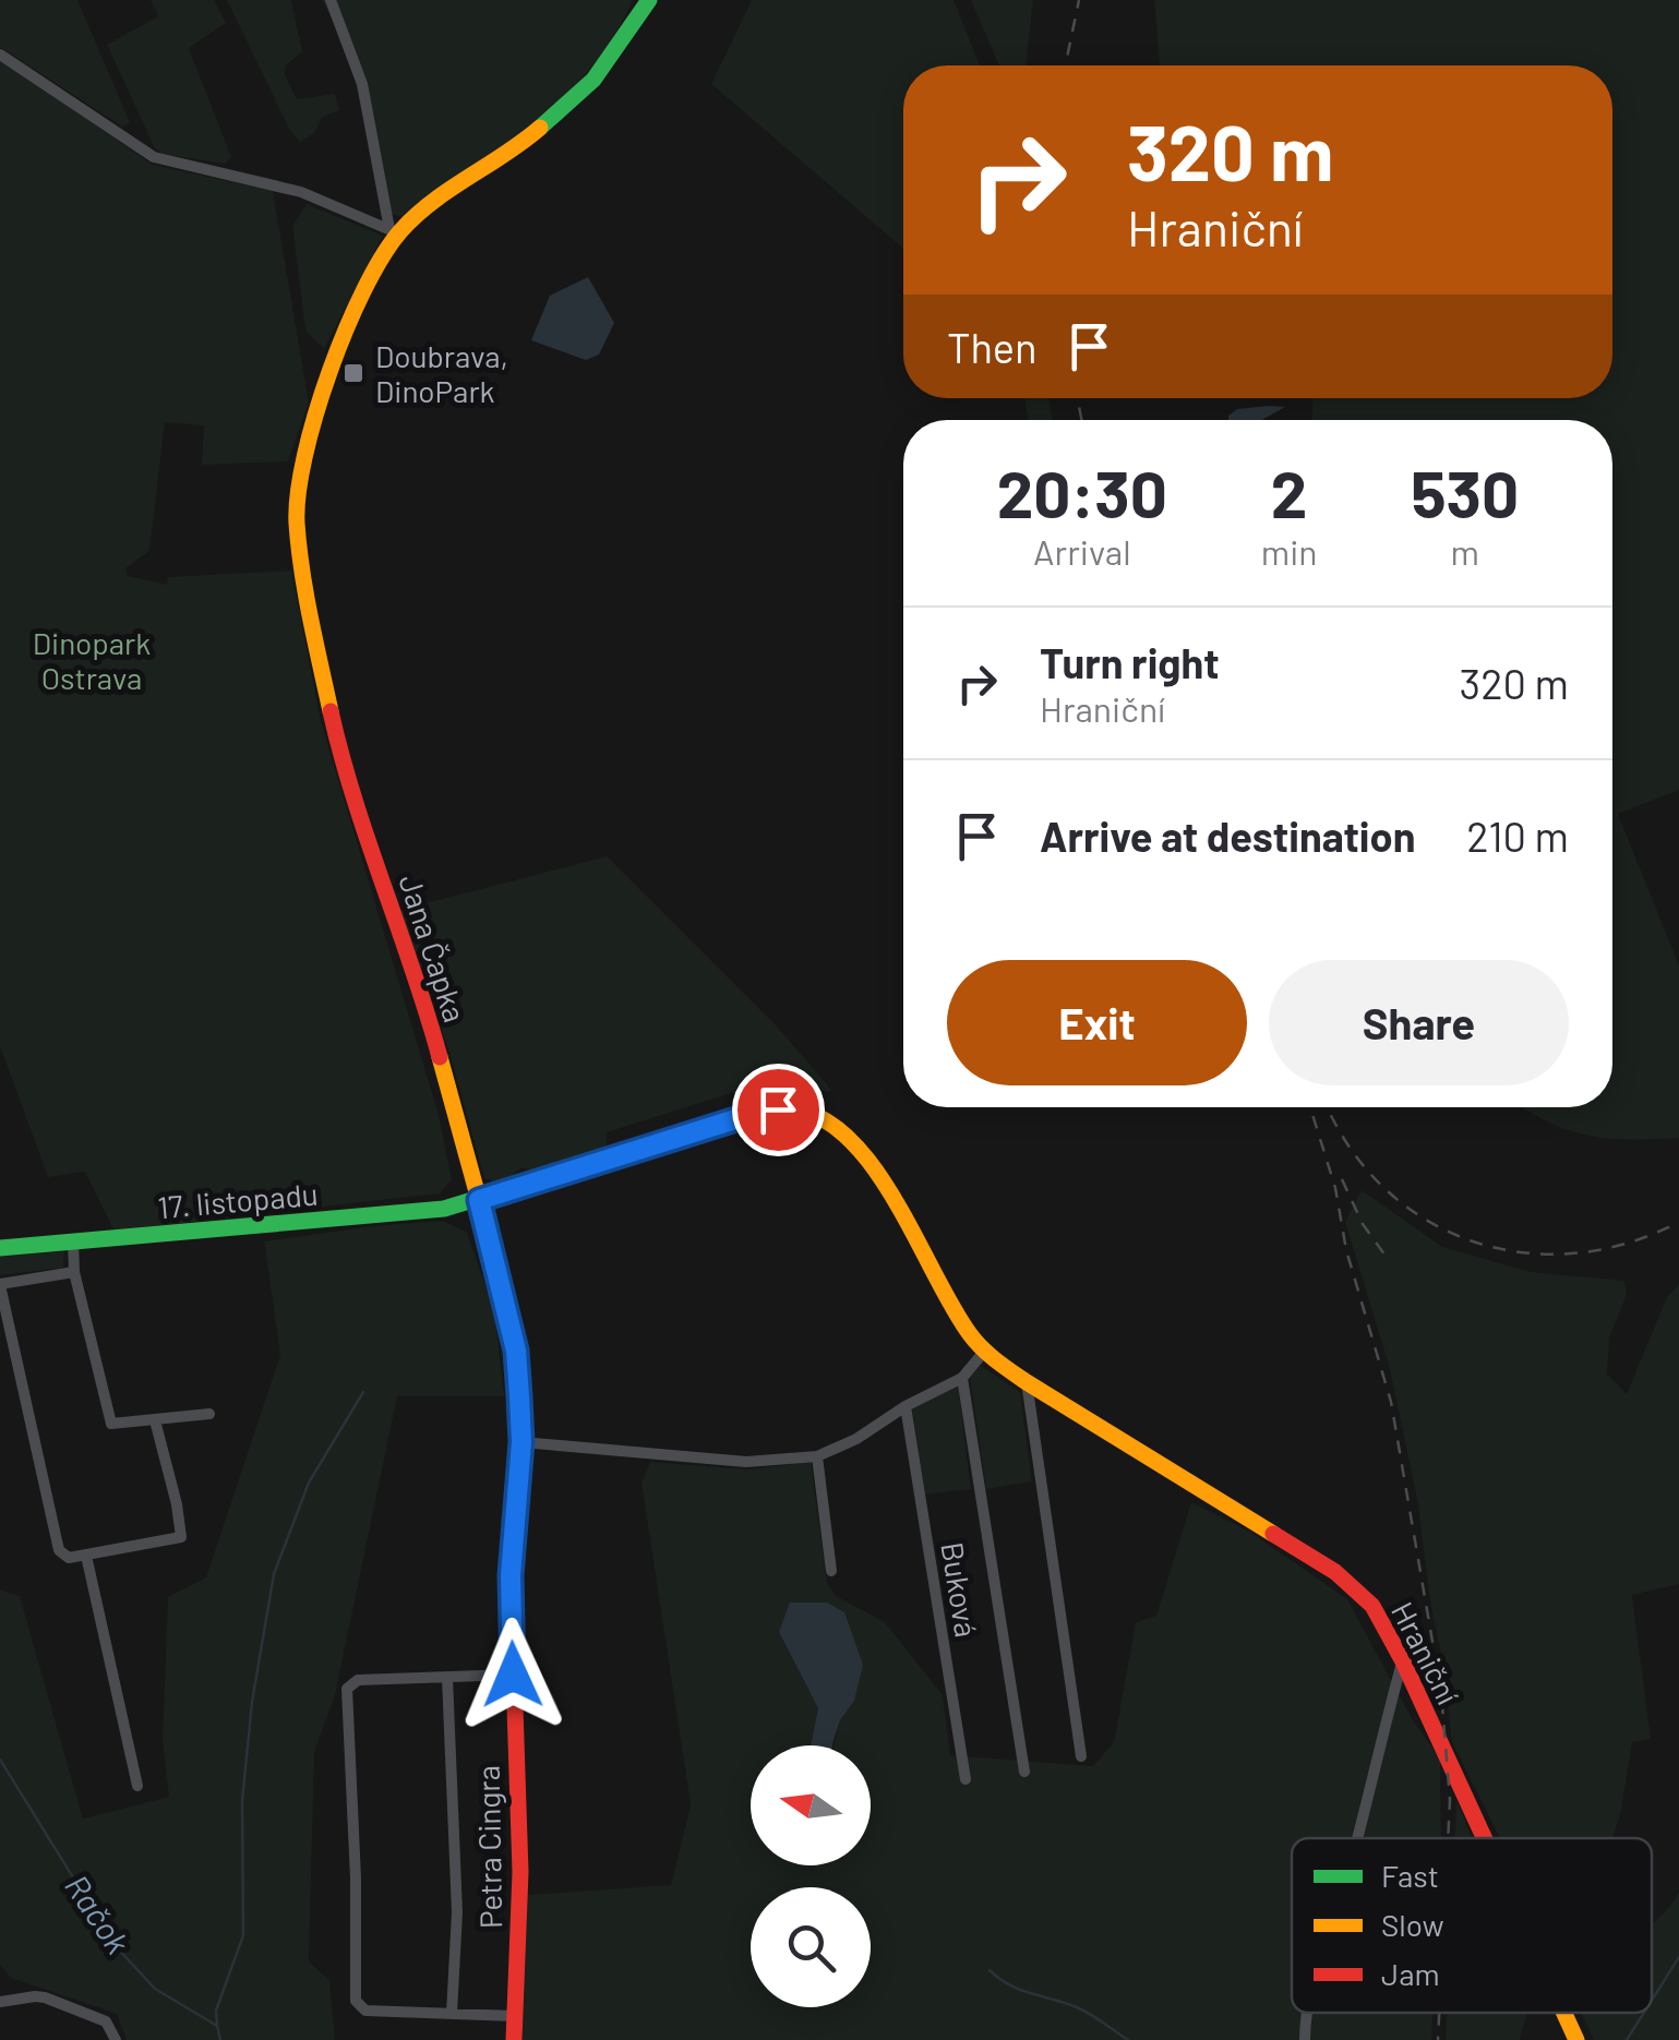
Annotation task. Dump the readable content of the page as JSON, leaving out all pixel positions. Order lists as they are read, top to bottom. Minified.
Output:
{"streets":{"street":["Jana Čapka","17. listopadu","Buková","Hraniční","Petra Cingra"]},"crossings":[["Jana Čapka","17. listopadu"],["Jana Čapka","Hraniční"],["Jana Čapka","Petra Cingra"],["17. listopadu","Hraniční"],["17. listopadu","Petra Cingra"],["Hraniční","Petra Cingra"]],"water":["Račok"],"parks":["Dinopark Ostrava"],"places":{"transit":["Doubrava, DinoPark"]},"legend":["Fast","Slow","Jam"],"north":"left","page":{"turn":["320 m","Hraniční"],"then":"Then","eta":["20:30","Arrival","2","min","530","m"],"list":[{"name":"Turn right","note":"Hraniční","value":"320 m"},{"name":"Arrive at destination","value":"210 m"}],"buttons":["Exit","Share"]}}
